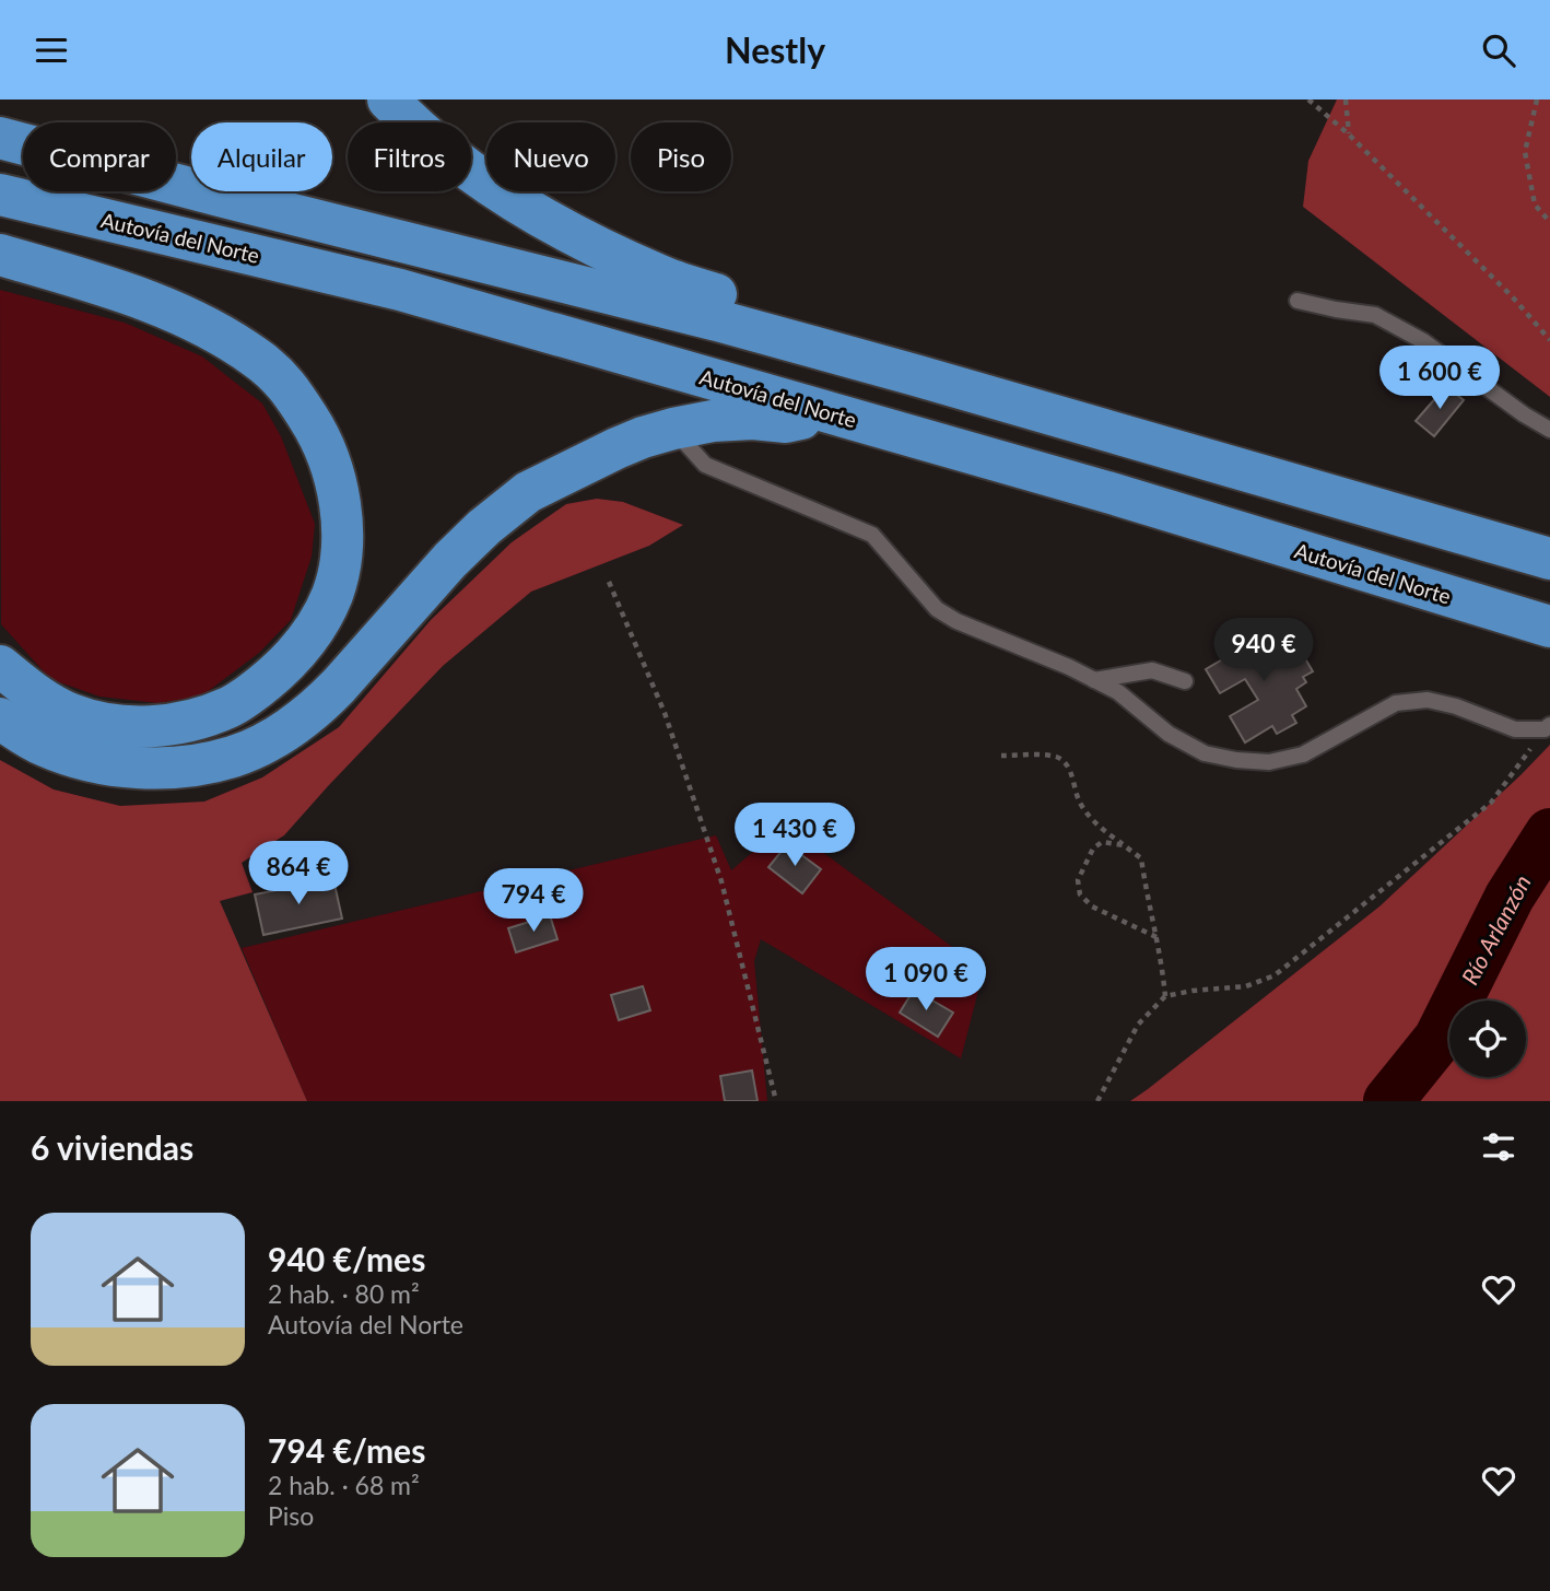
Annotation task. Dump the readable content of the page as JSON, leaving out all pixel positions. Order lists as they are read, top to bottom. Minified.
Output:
{"streets":{"highway":["Autovía del Norte"]},"water":["Río Arlanzón"],"page":{"header":"Nestly","chip":["Comprar","Alquilar","Filtros","Nuevo","Piso"],"price":["1 600 €","940 €","1 430 €","864 €","794 €","1 090 €"],"heading":"6 viviendas","list":[{"name":"940 €/mes","note":"2 hab. · 80 m² · Autovía del Norte"},{"name":"794 €/mes","note":"2 hab. · 68 m² · Piso"}]}}
